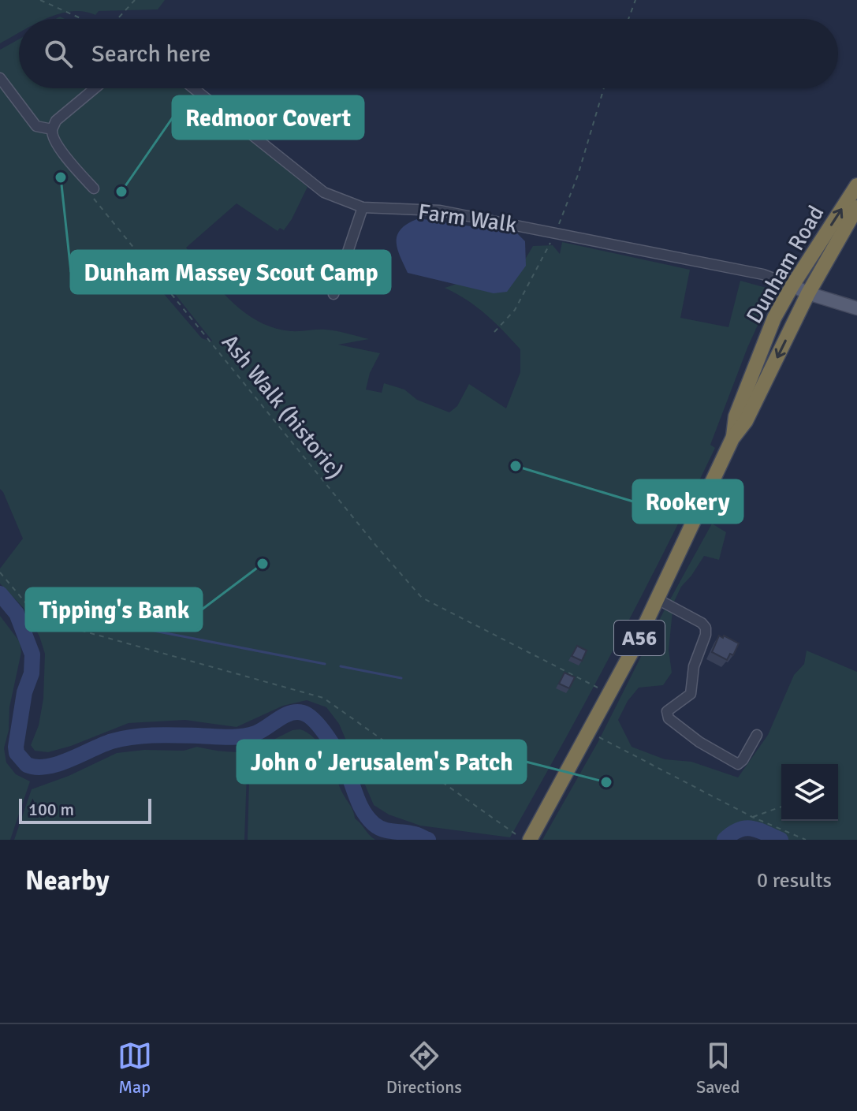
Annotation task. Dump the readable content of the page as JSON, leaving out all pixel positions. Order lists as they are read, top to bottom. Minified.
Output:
{"streets":{"highway":["Dunham Road","A56"],"lane":["Farm Walk"],"path":["Ash Walk (historic)"]},"crossings":[["Farm Walk","Dunham Road"]],"places":["Dunham Massey Scout Camp","Redmoor Covert","Rookery","Tipping's Bank","John o' Jerusalem's Patch"],"scale_bar":"100 m","page":{"search":"Search here","scale":"100 m","heading":["Nearby","0 results"],"nav":["Map","Directions","Saved"]}}
